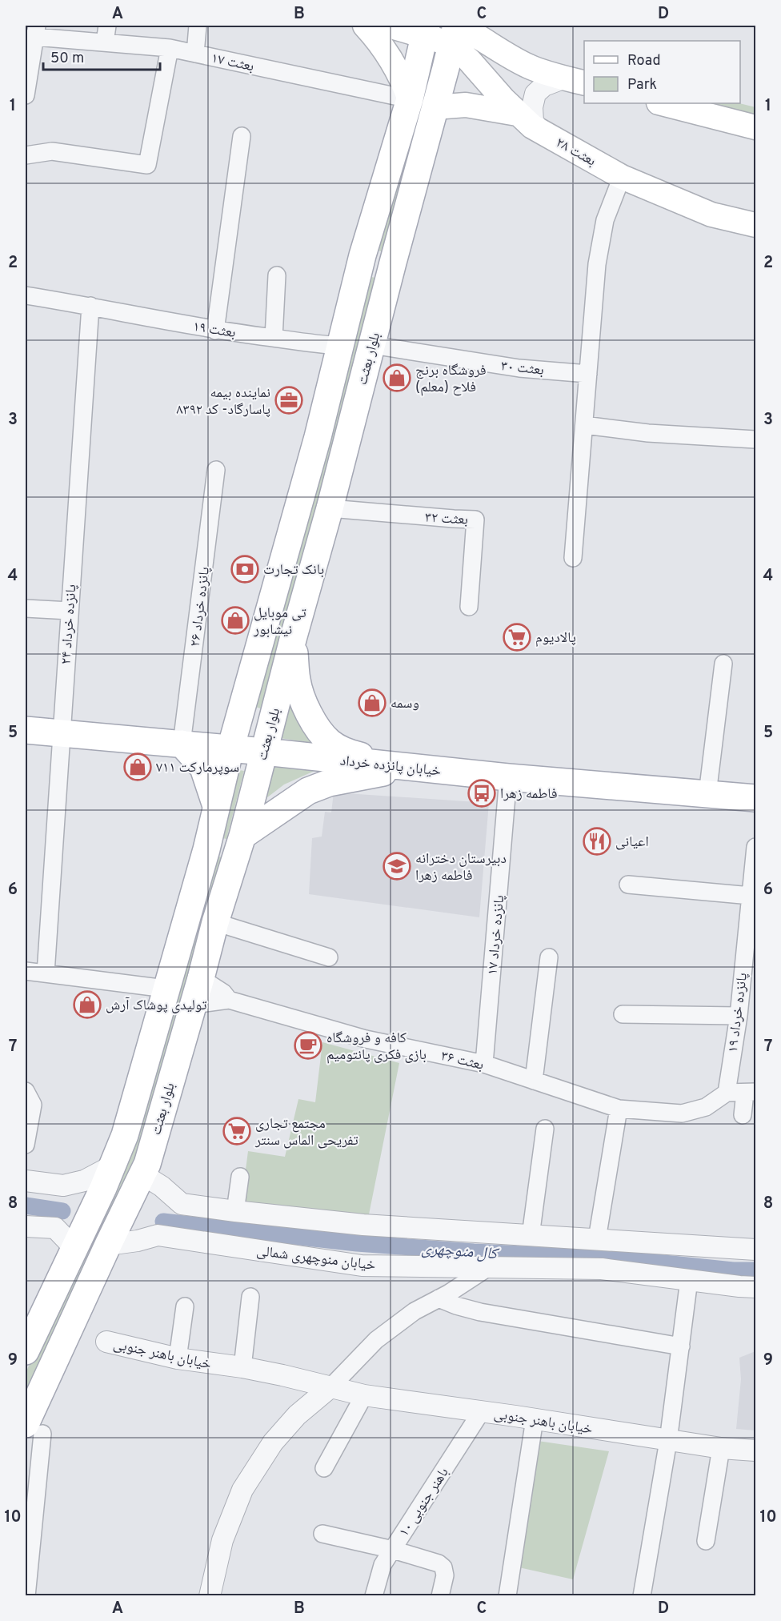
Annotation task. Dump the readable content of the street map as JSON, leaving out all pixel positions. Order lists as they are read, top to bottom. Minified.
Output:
{"streets":{"main road":["بعثت ۲۸","بلوار بعثت","خیابان پانزده خرداد"],"street":["بعثت ۱۷","بعثت ۱۹","بعثت ۳۰","بعثت ۳۲","پانزده خرداد ۲۶","پانزده خرداد ۲۴","پانزده خرداد ۱۷","پانزده خرداد ۱۹","بعثت ۳۶","خیابان منوچهری شمالی","خیابان باهنر جنوبی","باهنر جنوبی ۱۰"]},"crossings":[["بعثت ۱۷","بلوار بعثت"],["بعثت ۲۸","بلوار بعثت"],["بعثت ۱۹","بلوار بعثت"],["بعثت ۱۹","پانزده خرداد ۲۴"],["بلوار بعثت","بعثت ۳۰"],["بلوار بعثت","بعثت ۳۲"],["بلوار بعثت","خیابان پانزده خرداد"],["بلوار بعثت","بعثت ۳۶"],["بلوار بعثت","خیابان منوچهری شمالی"],["پانزده خرداد ۲۶","خیابان پانزده خرداد"],["پانزده خرداد ۲۴","خیابان پانزده خرداد"],["خیابان پانزده خرداد","پانزده خرداد ۱۷"],["پانزده خرداد ۱۷","بعثت ۳۶"],["پانزده خرداد ۱۹","بعثت ۳۶"],["خیابان باهنر جنوبی","باهنر جنوبی ۱۰"]],"water":["کال منوچهری"],"places":{"shop":["فروشگاه برنج فلاح (معلم)","تی موبایل نیشابور","وسمه","سوپرمارکت ۷۱۱","تولیدی پوشاک آرش"],"office":["نماینده بیمه پاسارگاد- کد ۸۳۹۲"],"bank":["بانک تجارت"],"supermarket":["پالادیوم","مجتمع تجاری تفریحی الماس سنتر"],"bus stop":["فاطمه زهرا"],"restaurant":["اعیانی"],"school or university":["دبیرستان دخترانه فاطمه زهرا"],"cafe":["کافه و فروشگاه بازی فکری پانتومیم"]},"legend":["Road","Park"],"scale_bar":"50 m","grid":{"columns":["A","B","C","D"],"rows":["1","2","3","4","5","6","7","8","9","10"]}}
